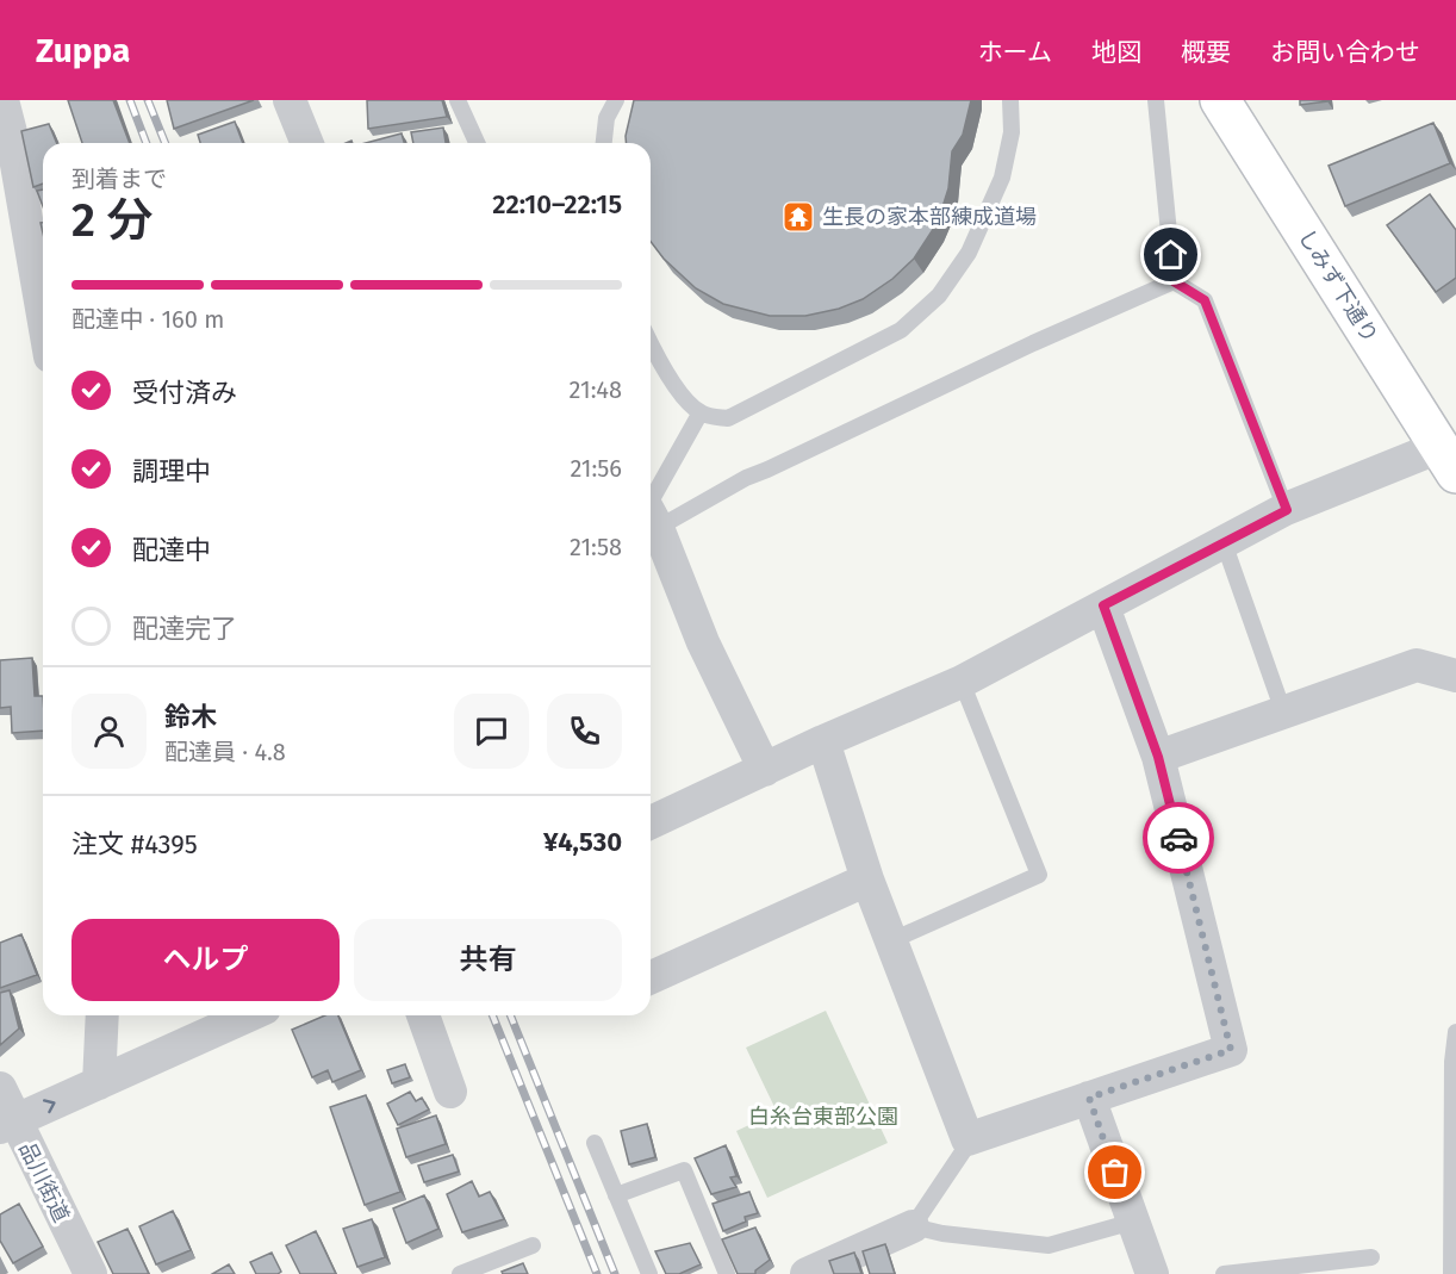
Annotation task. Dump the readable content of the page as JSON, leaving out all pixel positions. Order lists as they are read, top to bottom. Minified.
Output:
{"streets":{"street":["しみず下通り","品川街道"]},"parks":["白糸台東部公園"],"places":{"temple":["生長の家本部練成道場"]},"page":{"header":"Zuppa","nav":["ホーム","地図","概要","お問い合わせ"],"heading":["2 分","到着まで","22:10–22:15"],"panel":["鈴木","配達員 · 4.8","注文 #4395","¥4,530"],"bar":"配達中 · 160 m","list":[["受付済み","21:48"],["調理中","21:56"],["配達中","21:58"],"配達完了"],"buttons":["ヘルプ","共有"]}}
